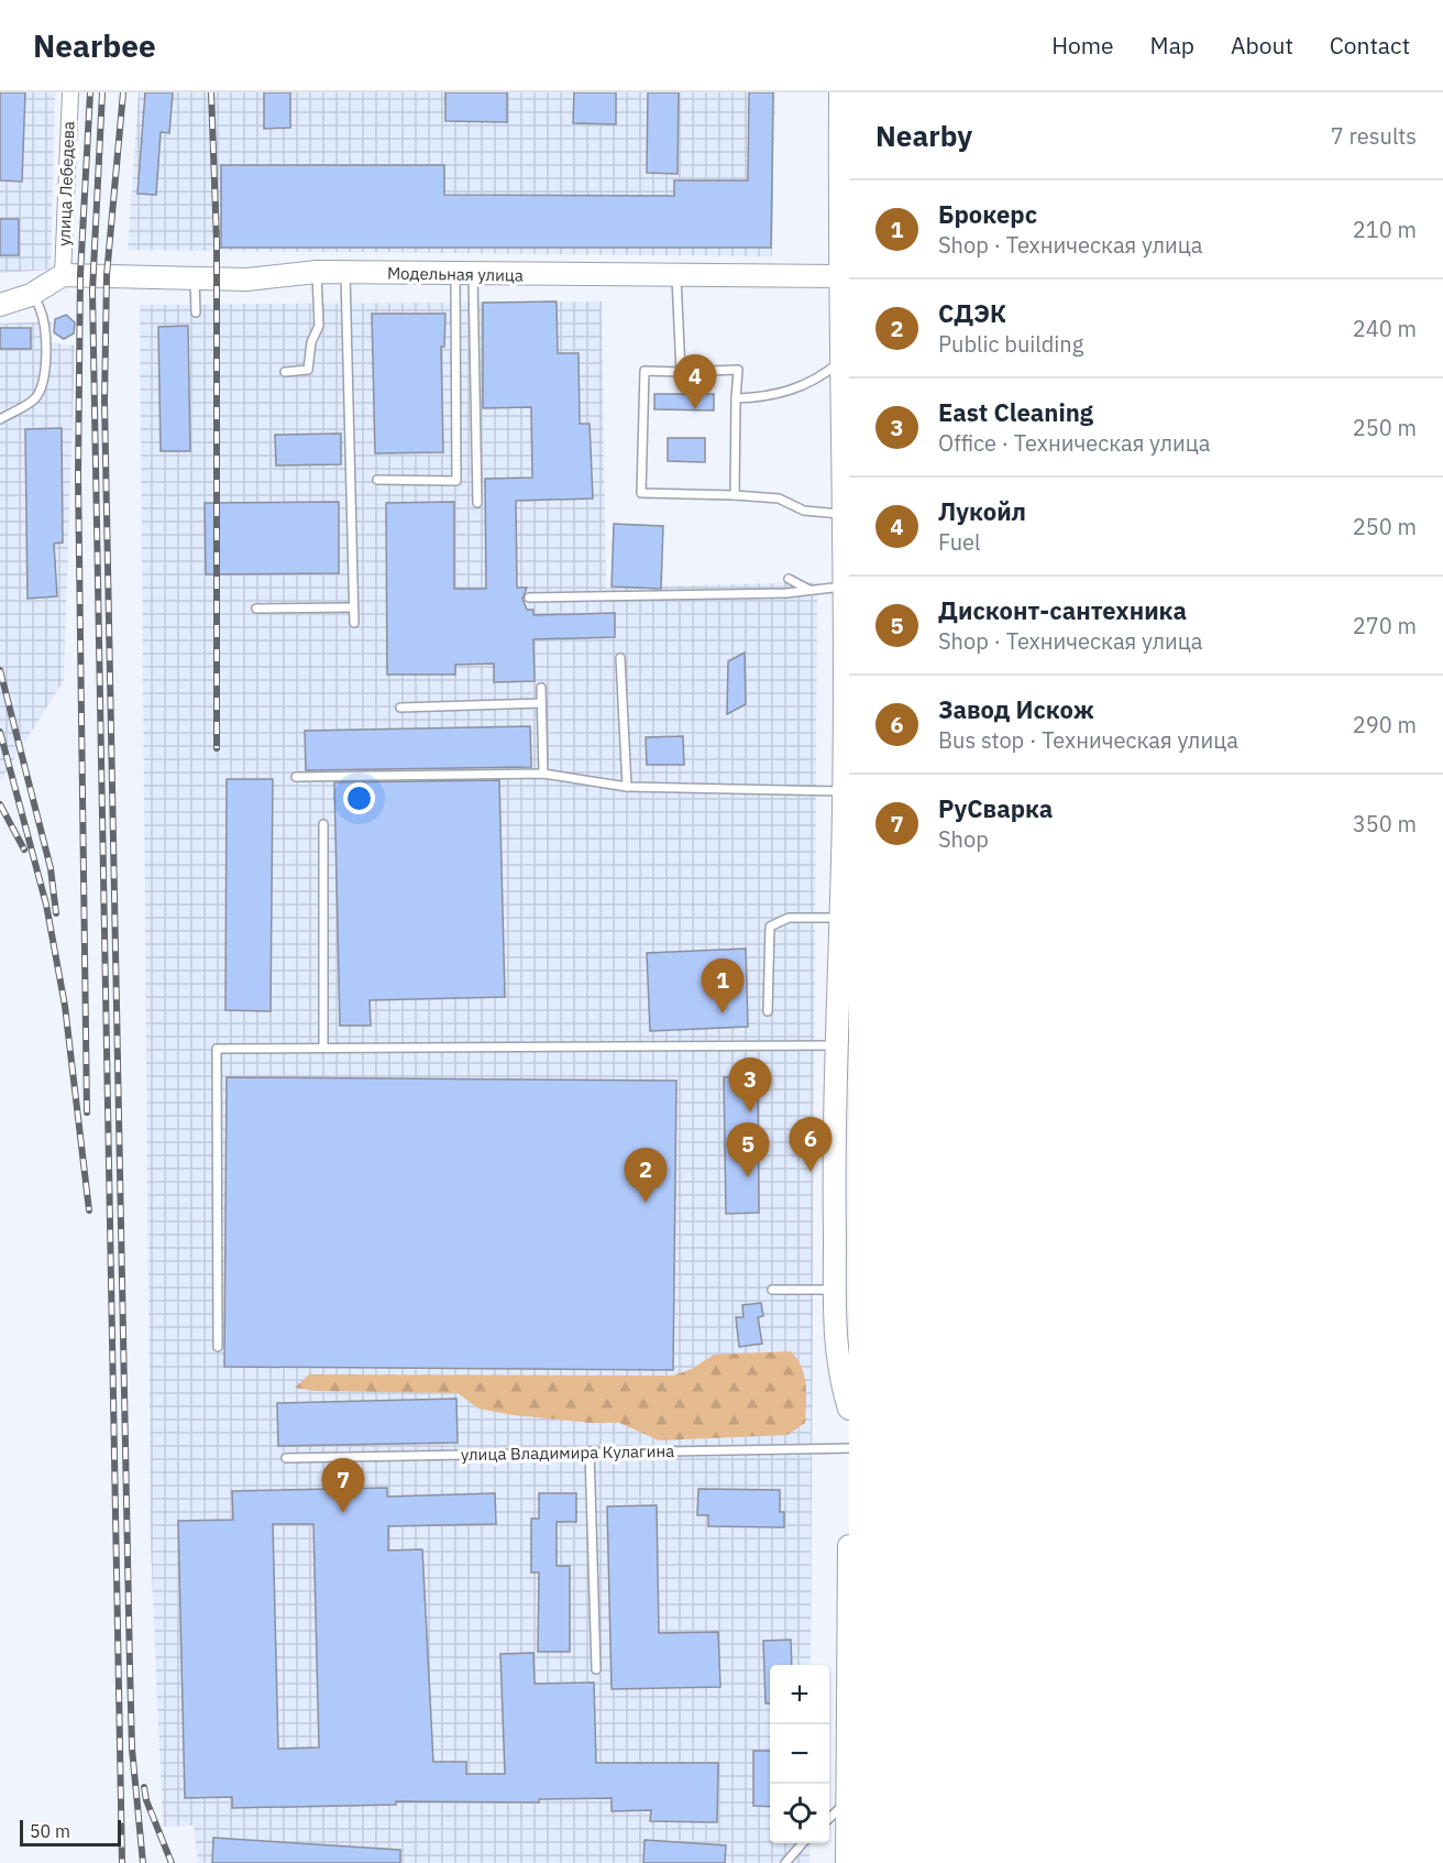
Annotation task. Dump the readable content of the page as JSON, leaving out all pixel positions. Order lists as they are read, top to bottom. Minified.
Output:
{"streets":{"main road":["Модельная улица"],"street":["улица Лебедева"],"lane":["улица Владимира Кулагина"]},"crossings":[["улица Лебедева","Модельная улица"]],"scale_bar":"50 m","page":{"header":"Nearbee","nav":["Home","Map","About","Contact"],"heading":["Nearby","7 results"],"list":[{"mark":"1","name":"Брокерс","note":"Shop · Техническая улица","value":"210 m"},{"mark":"2","name":"СДЭК","note":"Public building","value":"240 m"},{"mark":"3","name":"East Cleaning","note":"Office · Техническая улица","value":"250 m"},{"mark":"4","name":"Лукойл","note":"Fuel","value":"250 m"},{"mark":"5","name":"Дисконт-сантехника","note":"Shop · Техническая улица","value":"270 m"},{"mark":"6","name":"Завод Искож","note":"Bus stop · Техническая улица","value":"290 m"},{"mark":"7","name":"РуСварка","note":"Shop","value":"350 m"}],"pins":["4","1","3","6","5","2","7"],"map_buttons":["+","−"],"scale":"50 m"}}
